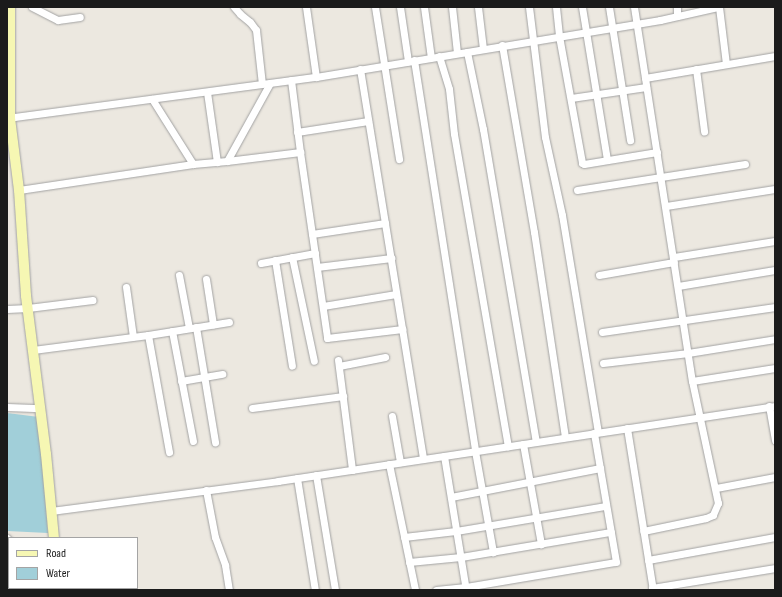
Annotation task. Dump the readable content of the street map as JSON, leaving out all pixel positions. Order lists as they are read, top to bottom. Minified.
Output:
{"legend":["Road","Water"]}
